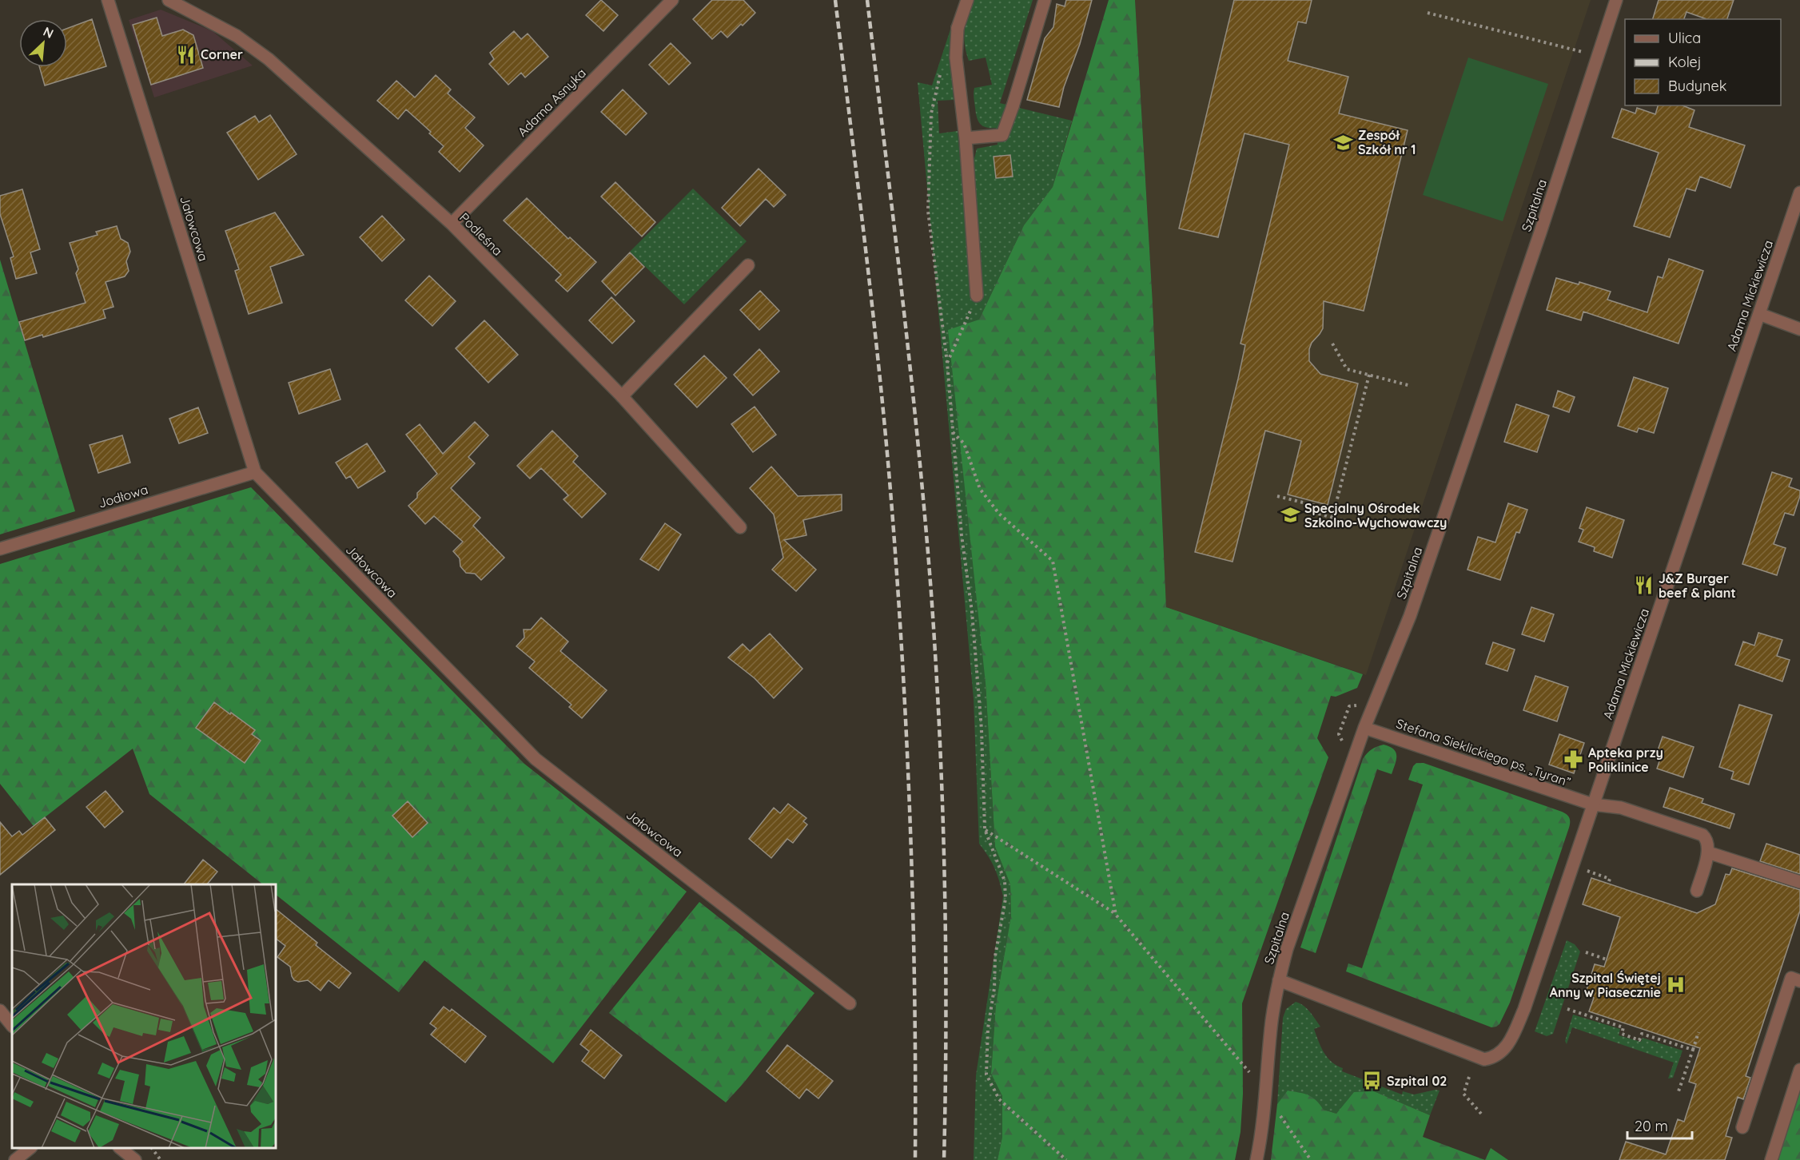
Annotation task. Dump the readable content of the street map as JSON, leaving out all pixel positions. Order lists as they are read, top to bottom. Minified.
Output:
{"streets":{"street":["Adama Asnyka","Szpitalna","Jałowcowa","Podleśna","Adama Mickiewicza","Jodłowa","Stefana Sieklickiego ps. „Tyran”"]},"crossings":[["Adama Asnyka","Podleśna"],["Szpitalna","Adama Mickiewicza"],["Szpitalna","Stefana Sieklickiego ps. „Tyran”"],["Jałowcowa","Jodłowa"],["Adama Mickiewicza","Stefana Sieklickiego ps. „Tyran”"]],"places":{"restaurant":["Corner","J&Z Burger beef & plant"],"school or university":["Zespół Szkół nr 1","Specjalny Ośrodek Szkolno-Wychowawczy"],"pharmacy":["Apteka przy Poliklinice"],"hospital":["Szpital Świętej Anny w Piasecznie"],"bus stop":["Szpital 02"]},"legend":["Ulica","Kolej","Budynek"],"scale_bar":"20 m","north":"top right"}
